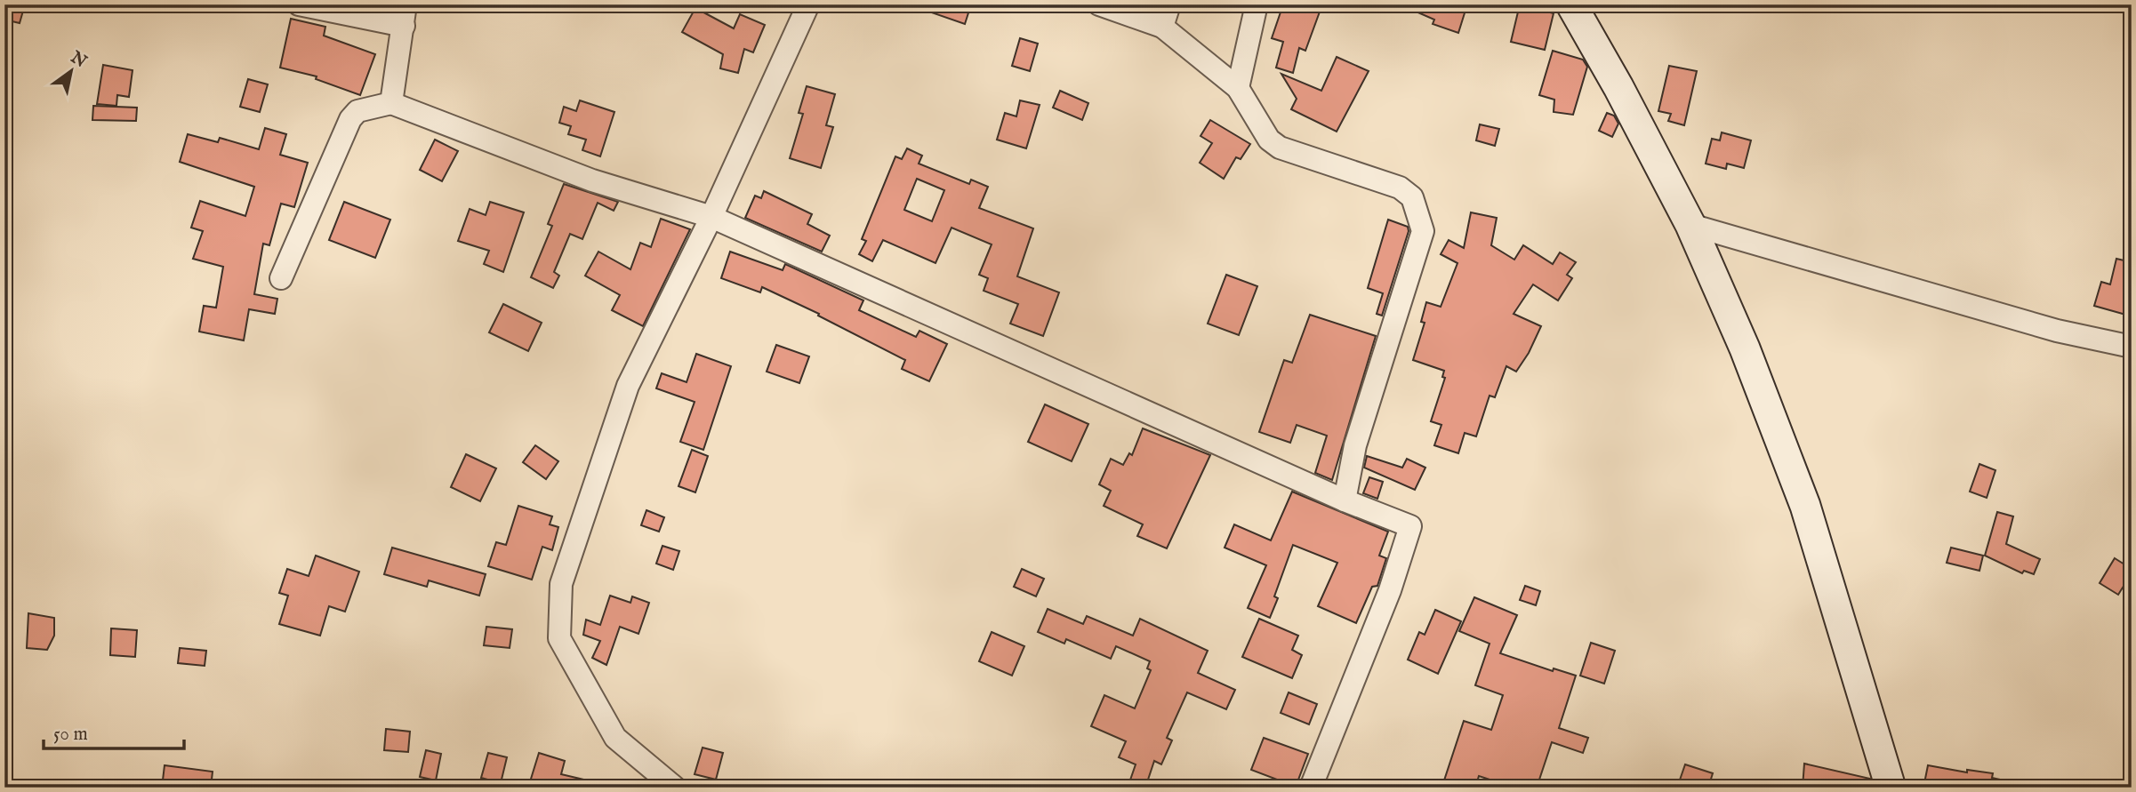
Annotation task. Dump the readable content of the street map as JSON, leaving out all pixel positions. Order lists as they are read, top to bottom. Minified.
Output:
{"scale_bar":"50 m","north":"top right"}
